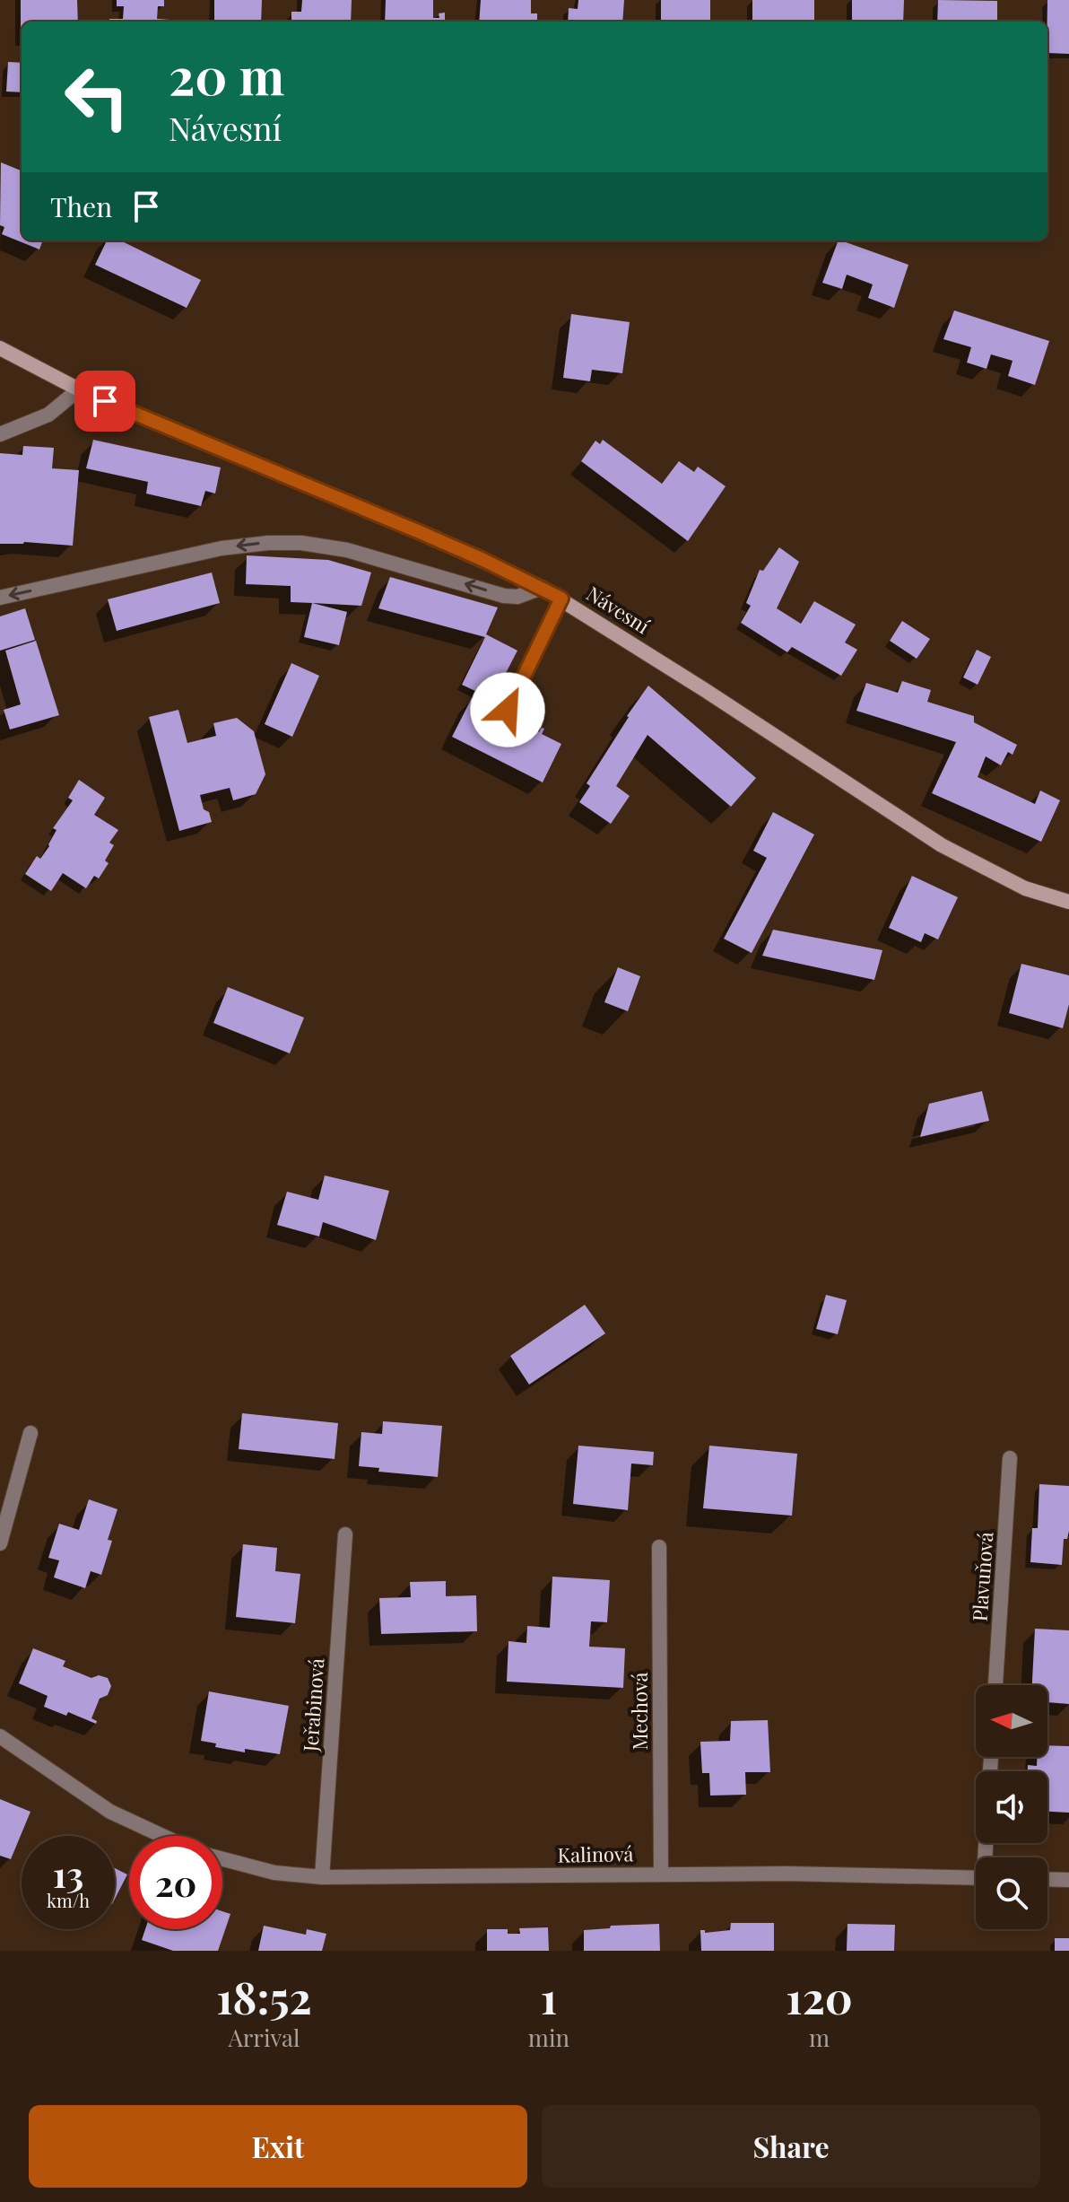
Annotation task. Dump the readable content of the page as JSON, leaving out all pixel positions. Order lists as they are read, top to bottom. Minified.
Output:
{"streets":{"street":["Návesní","Plavuňová","Jeřabinová","Mechová","Kalinová"]},"crossings":[["Jeřabinová","Kalinová"],["Mechová","Kalinová"]],"north":"left","page":{"turn":["20 m","Návesní"],"then":"Then","speed":"13 km/h","limit":"20","eta":["18:52","Arrival","1","min","120","m"],"buttons":["Exit","Share"]}}
